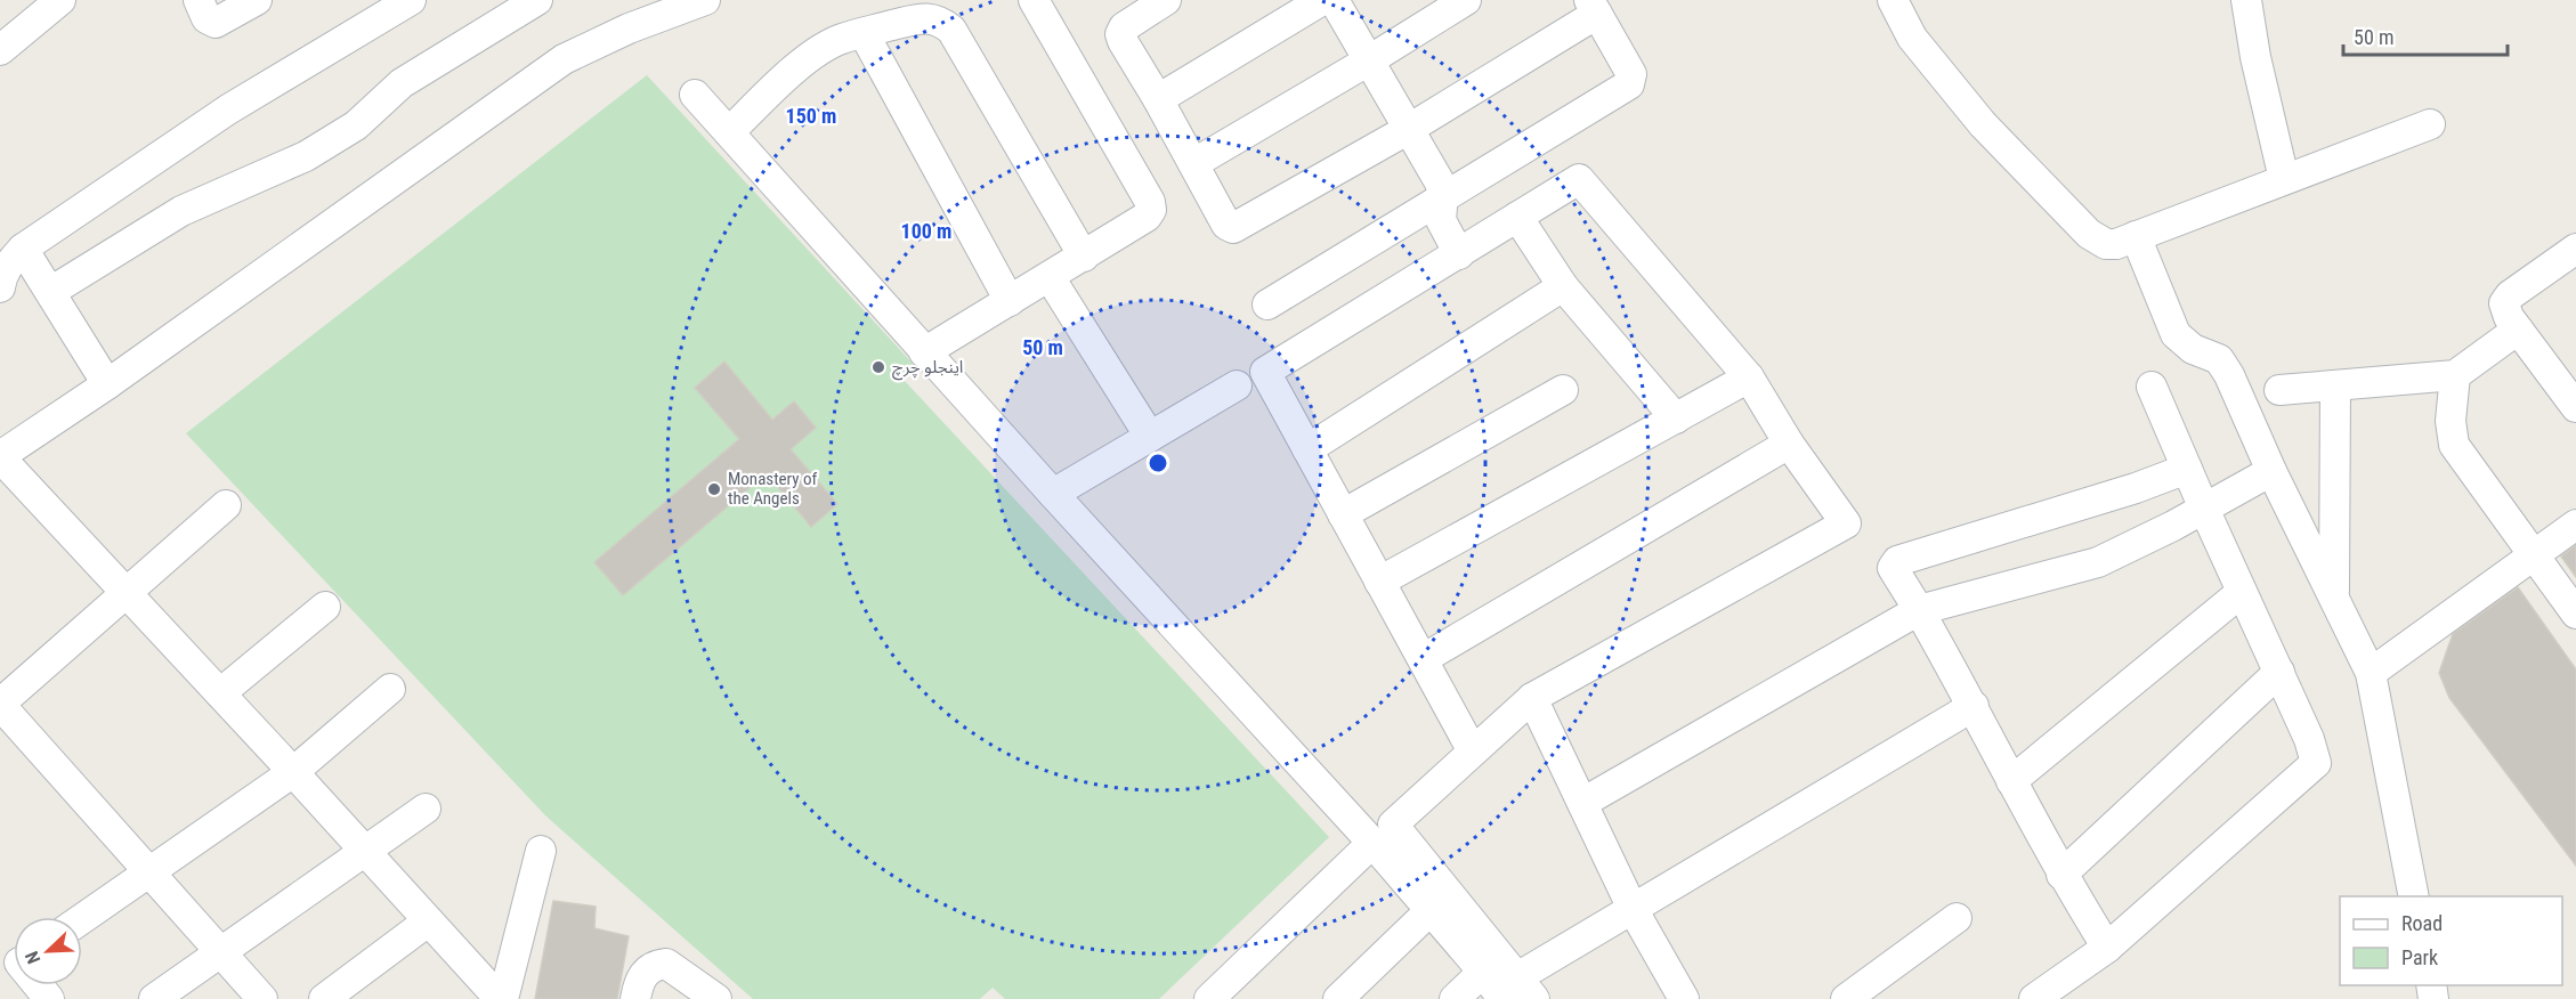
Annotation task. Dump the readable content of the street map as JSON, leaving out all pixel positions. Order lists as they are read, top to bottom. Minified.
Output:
{"places":["اینجلو چرچ","Monastery of the Angels"],"legend":["Road","Park"],"scale_bar":"50 m","north":"bottom left","rings":["150 m","100 m","50 m"]}
